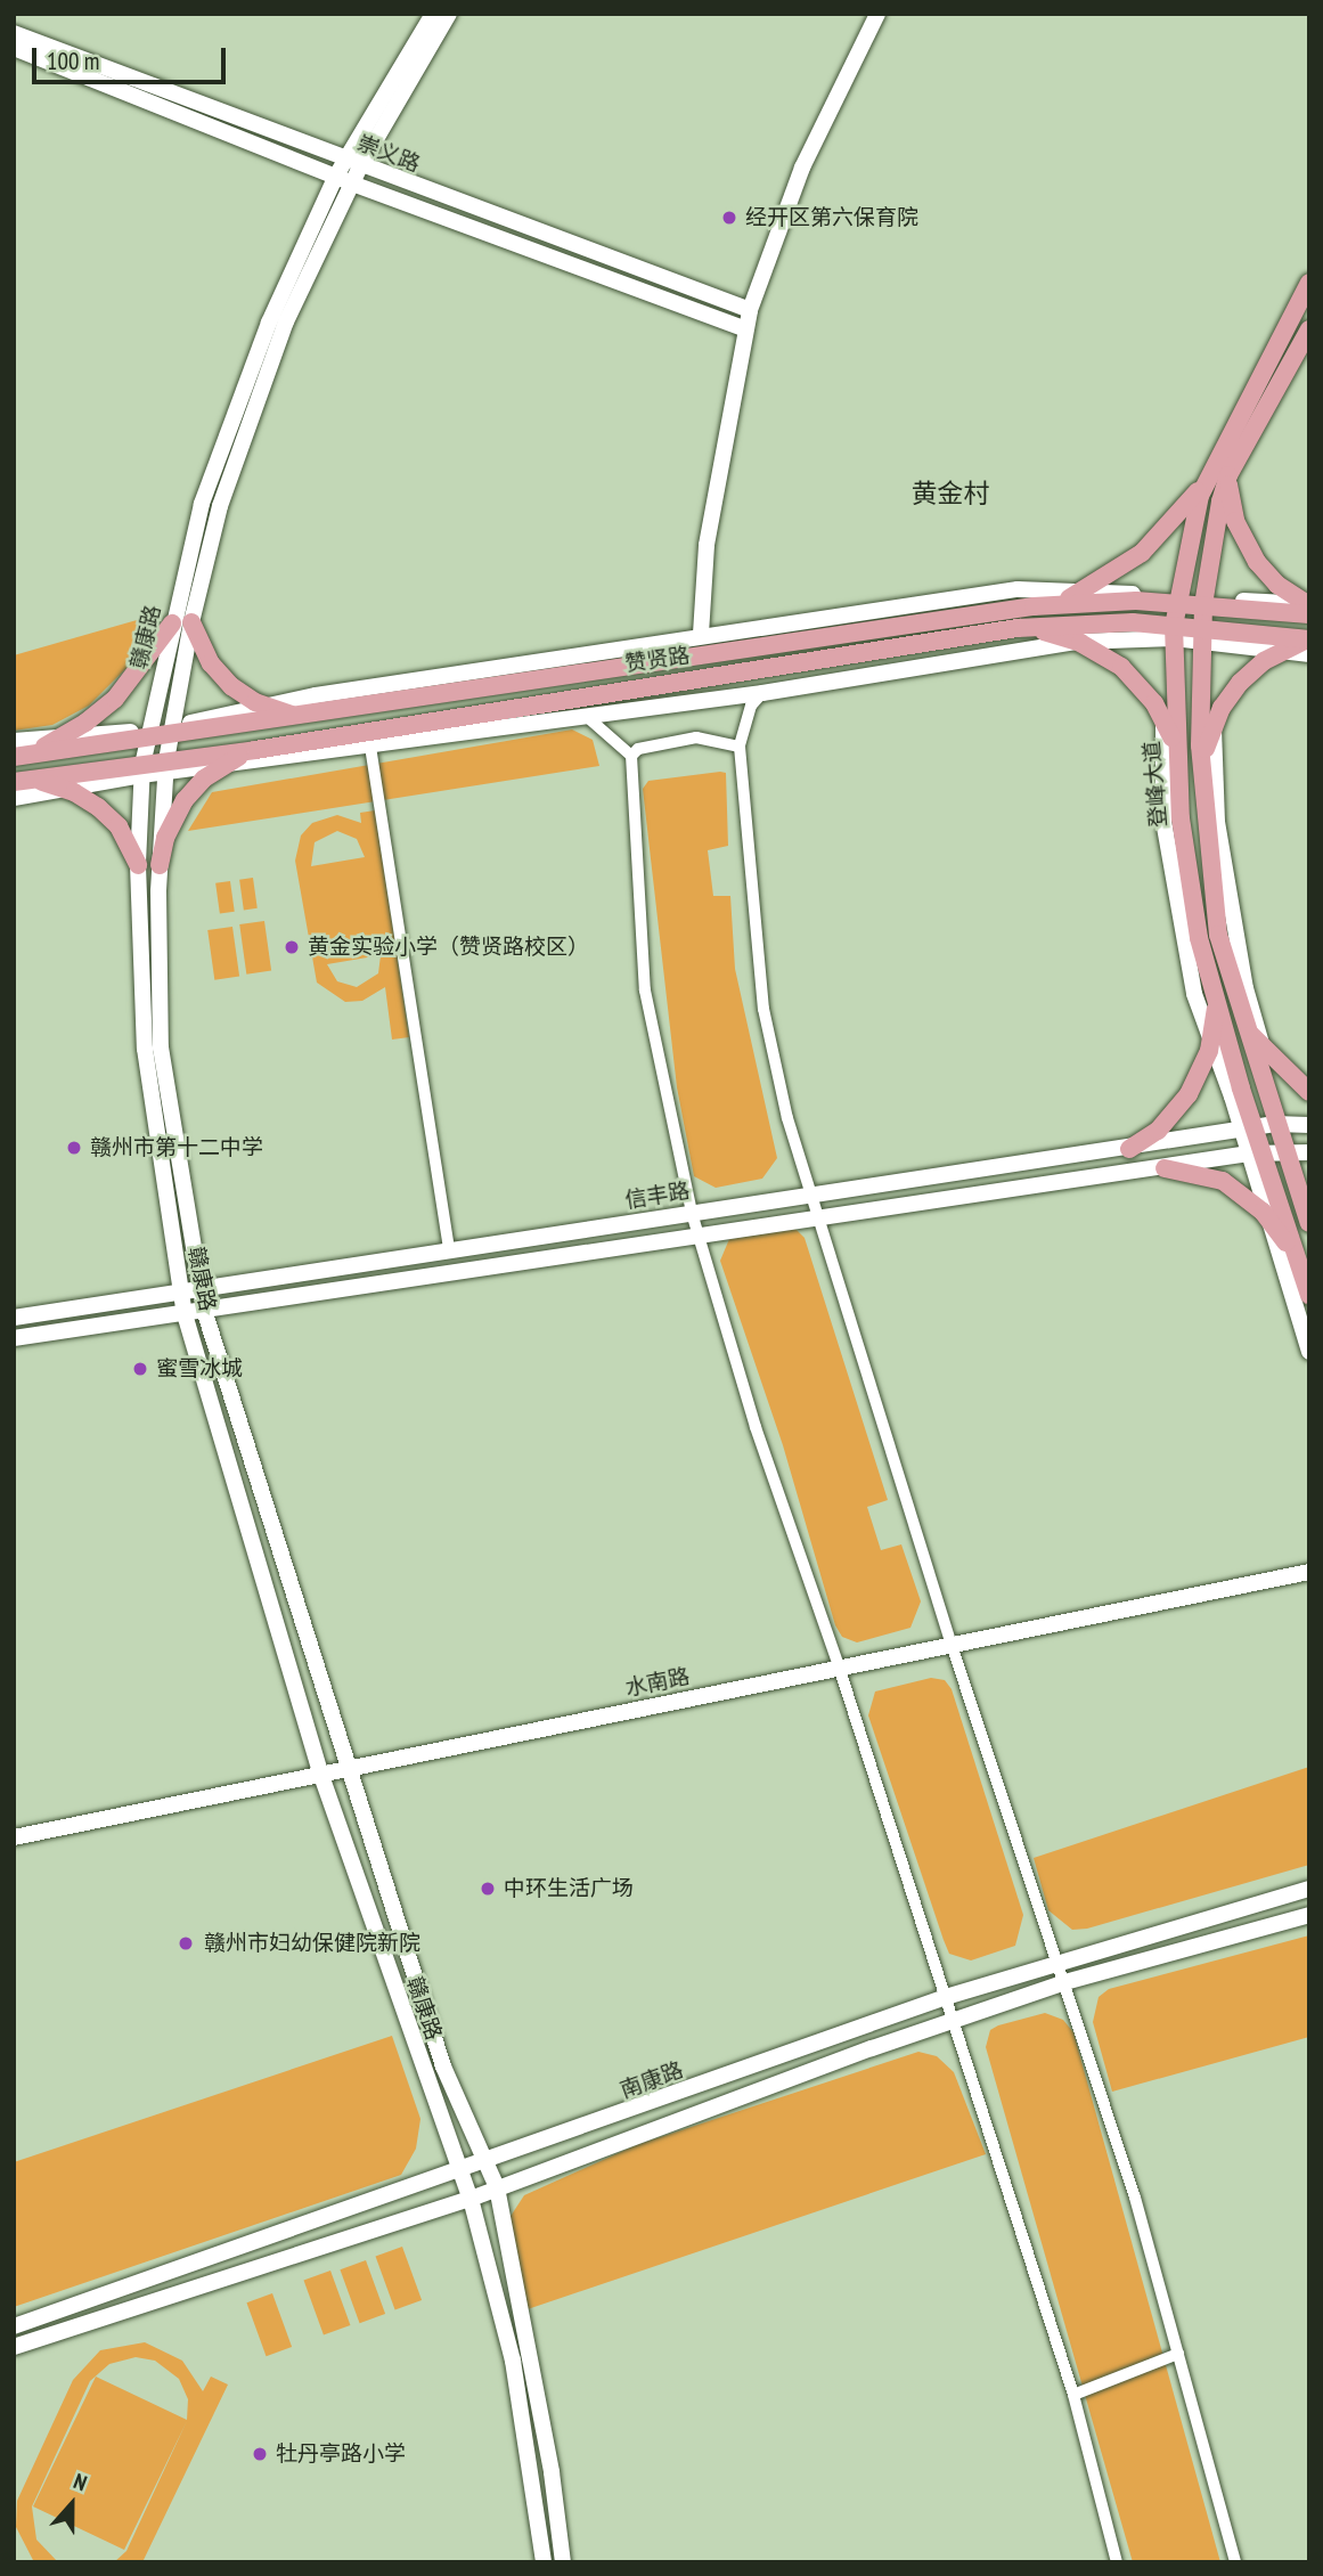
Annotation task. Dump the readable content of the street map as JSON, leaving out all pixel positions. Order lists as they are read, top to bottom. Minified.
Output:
{"streets":{"main road":["崇义路","赣康路","赞贤路","登峰大道","信丰路","水南路","南康路"]},"crossings":[["崇义路","赣康路"],["赣康路","赞贤路"],["赣康路","信丰路"],["赣康路","水南路"],["赣康路","南康路"],["赞贤路","登峰大道"],["登峰大道","信丰路"]],"districts":["黄金村"],"places":["经开区第六保育院","黄金实验小学（赞贤路校区）","赣州市第十二中学","蜜雪冰城","中环生活广场","赣州市妇幼保健院新院","牡丹亭路小学"],"scale_bar":"100 m","north":"top"}
